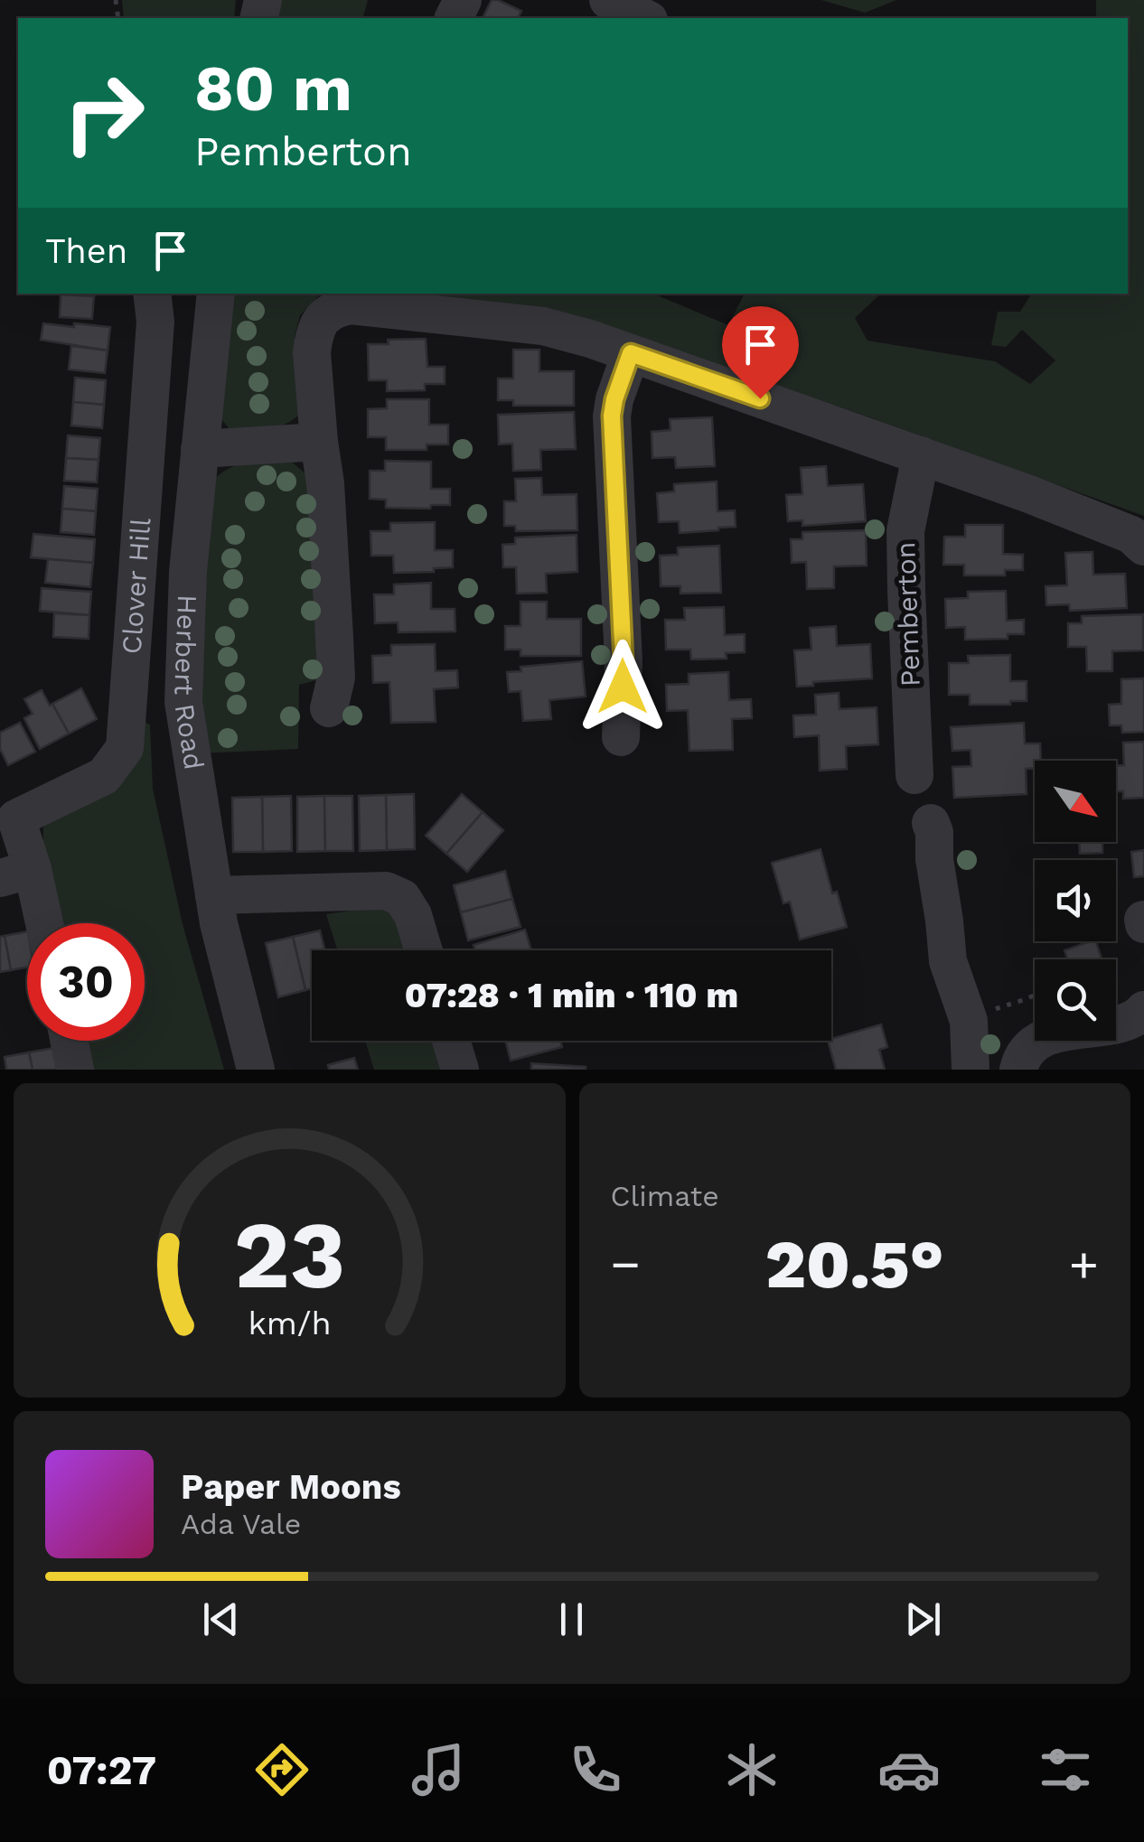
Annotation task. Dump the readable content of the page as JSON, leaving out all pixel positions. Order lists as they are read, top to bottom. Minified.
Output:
{"streets":{"street":["Clover Hill","Pemberton","Herbert Road"]},"north":"bottom right","page":{"turn":["80 m","Pemberton"],"then":"Then","limit":"30","trip":"07:28 · 1 min · 110 m","tile":"Climate","heat":["−","20.5°","+"],"song":["Paper Moons","Ada Vale"],"tabs":"07:27","gauge":["23","km/h"]}}
